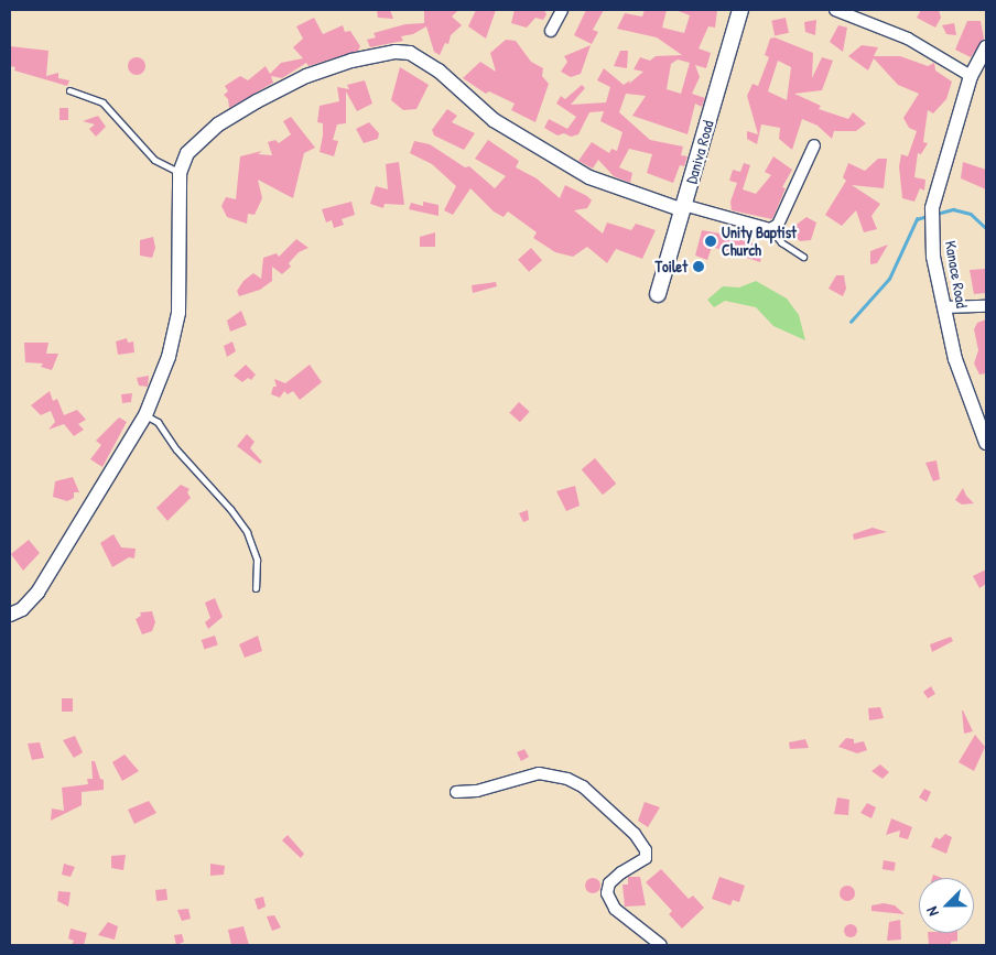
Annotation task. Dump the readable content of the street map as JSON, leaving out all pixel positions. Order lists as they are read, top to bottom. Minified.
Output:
{"streets":{"main road":["Daniva Road"],"street":["Kanace Road"]},"places":["Unity Baptist Church","Toilet"],"north":"bottom left"}
